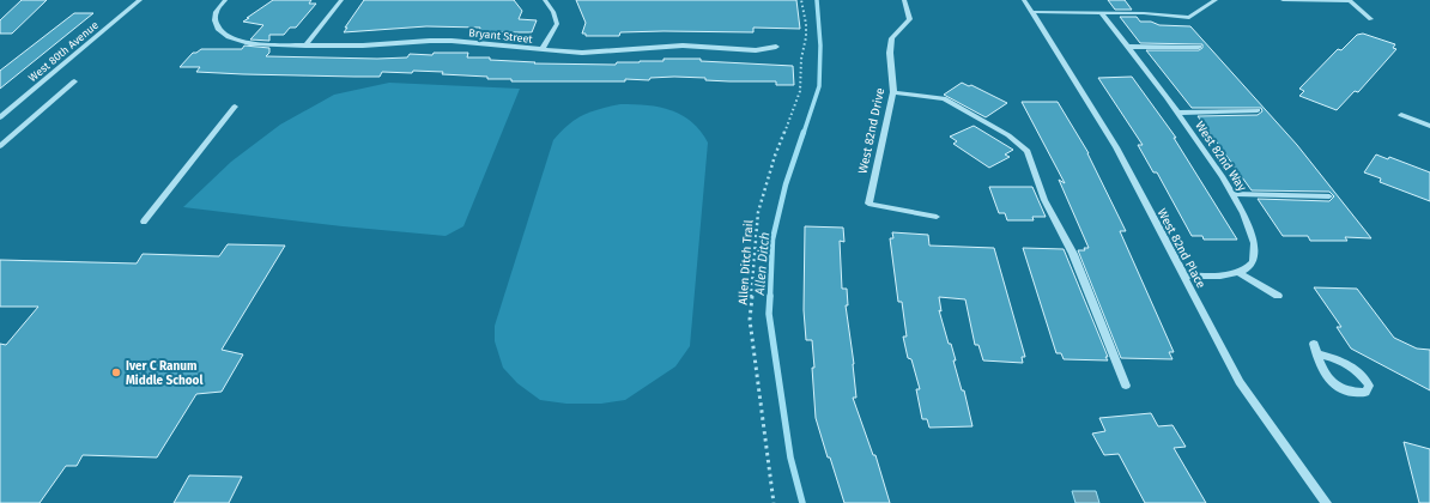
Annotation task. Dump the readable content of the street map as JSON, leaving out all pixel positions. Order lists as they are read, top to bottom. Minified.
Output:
{"streets":{"street":["Bryant Street","West 80th Avenue","West 82nd Drive","West 82nd Way","West 82nd Place"],"path":["Allen Ditch Trail"]},"water":["Allen Ditch"],"places":["Iver C Ranum Middle School"]}
